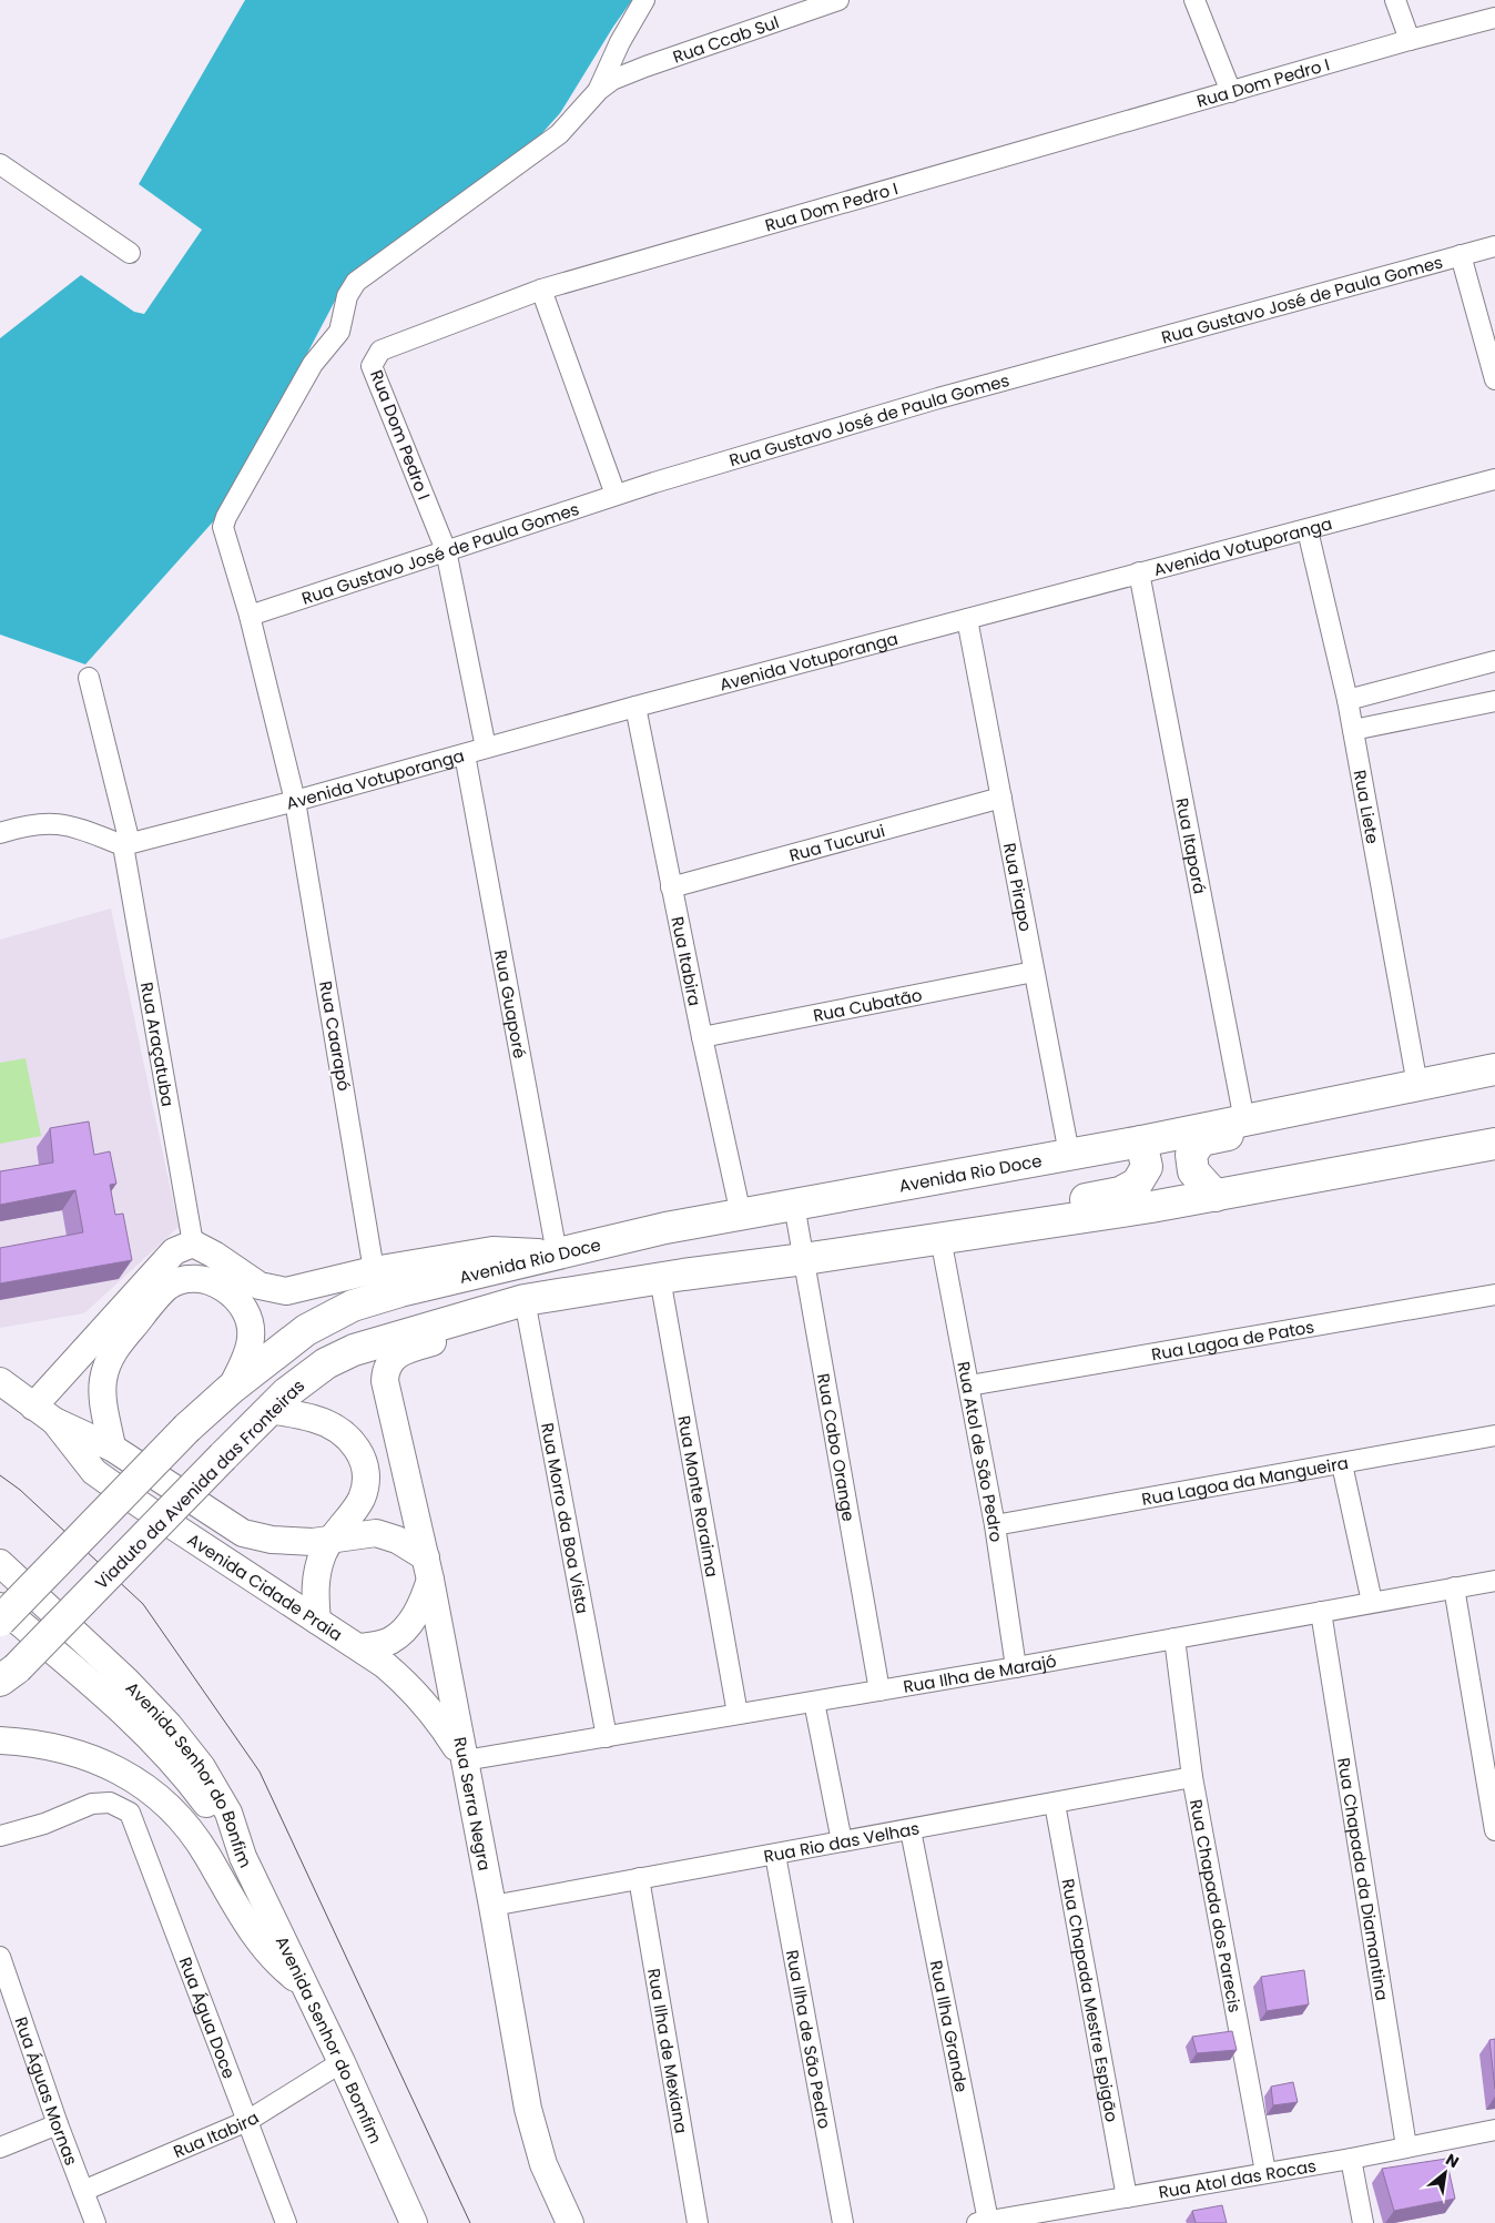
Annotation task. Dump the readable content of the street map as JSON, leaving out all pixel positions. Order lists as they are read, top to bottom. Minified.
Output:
{"streets":{"main road":["Avenida Rio Doce","Viaduto da Avenida das Fronteiras","Avenida Cidade Praia","Avenida Senhor do Bonfim","Rua Serra Negra","Avenida Senhor do Bomfim"],"street":["Rua Ccab Sul","Rua Dom Pedro I","Rua Gustavo José de Paula Gomes","Avenida Votuporanga","Rua Liete","Rua Tucurui","Rua Itaporá","Rua Pirapo","Rua Itabira","Rua Guaporé","Rua Cubatão","Rua Caarapó","Rua Araçatuba","Rua Lagoa de Patos","Rua Cabo Orange","Rua Atol de São Pedro","Rua Lagoa da Mangueira","Rua Monte Roraima","Rua Morro da Boa Vista","Rua Ilha de Marajó","Rua Rio das Velhas","Rua Chapada da Diamantina","Rua Chapada dos Parecis","Rua Chapada Mestre Espigão","Rua Água Doce","Rua Ilha Grande","Rua Ilha de São Pedro","Rua Ilha de Mexiana","Rua Águas Mornas","Rua Atol das Rocas"]},"crossings":[["Rua Ccab Sul","Rua Caarapó"],["Rua Dom Pedro I","Rua Gustavo José de Paula Gomes"],["Rua Gustavo José de Paula Gomes","Rua Caarapó"],["Avenida Votuporanga","Rua Liete"],["Avenida Votuporanga","Rua Itaporá"],["Avenida Votuporanga","Rua Pirapo"],["Avenida Votuporanga","Rua Itabira"],["Avenida Votuporanga","Rua Guaporé"],["Avenida Votuporanga","Rua Caarapó"],["Avenida Votuporanga","Rua Araçatuba"],["Rua Liete","Avenida Rio Doce"],["Rua Tucurui","Rua Pirapo"],["Rua Tucurui","Rua Itabira"],["Rua Itaporá","Avenida Rio Doce"],["Rua Pirapo","Rua Cubatão"],["Rua Pirapo","Avenida Rio Doce"],["Rua Itabira","Rua Cubatão"],["Rua Itabira","Avenida Rio Doce"],["Rua Itabira","Rua Água Doce"],["Rua Itabira","Avenida Senhor do Bomfim"],["Rua Itabira","Rua Águas Mornas"],["Rua Guaporé","Avenida Rio Doce"],["Avenida Rio Doce","Rua Cabo Orange"],["Rua Lagoa de Patos","Rua Atol de São Pedro"],["Rua Cabo Orange","Rua Ilha de Marajó"],["Rua Atol de São Pedro","Rua Lagoa da Mangueira"],["Rua Atol de São Pedro","Rua Ilha de Marajó"],["Viaduto da Avenida das Fronteiras","Rua Morro da Boa Vista"],["Viaduto da Avenida das Fronteiras","Rua Serra Negra"],["Rua Monte Roraima","Rua Ilha de Marajó"],["Rua Morro da Boa Vista","Rua Ilha de Marajó"],["Rua Morro da Boa Vista","Rua Serra Negra"],["Avenida Cidade Praia","Rua Ilha de Marajó"],["Avenida Cidade Praia","Rua Serra Negra"],["Rua Ilha de Marajó","Rua Serra Negra"],["Rua Ilha de Marajó","Rua Chapada da Diamantina"],["Rua Ilha de Marajó","Rua Chapada dos Parecis"],["Avenida Senhor do Bonfim","Avenida Senhor do Bomfim"],["Rua Serra Negra","Rua Rio das Velhas"],["Rua Rio das Velhas","Rua Chapada dos Parecis"],["Rua Rio das Velhas","Rua Chapada Mestre Espigão"],["Rua Rio das Velhas","Rua Ilha Grande"],["Rua Rio das Velhas","Rua Ilha de São Pedro"],["Rua Rio das Velhas","Rua Ilha de Mexiana"],["Rua Chapada da Diamantina","Rua Atol das Rocas"],["Rua Chapada dos Parecis","Rua Atol das Rocas"],["Rua Chapada Mestre Espigão","Rua Atol das Rocas"],["Rua Ilha Grande","Rua Atol das Rocas"]],"north":"top right"}
